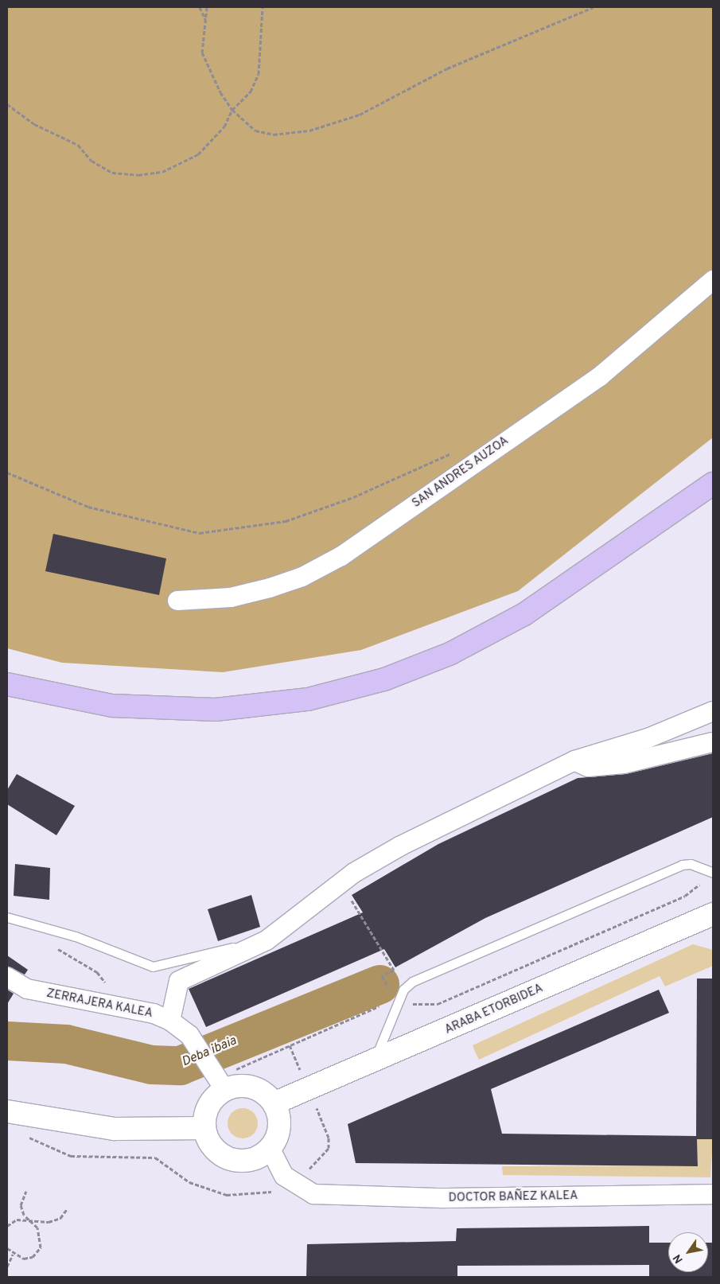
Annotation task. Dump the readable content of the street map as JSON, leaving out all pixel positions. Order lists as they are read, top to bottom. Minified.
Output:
{"streets":{"street":["SAN ANDRES AUZOA","ZERRAJERA KALEA","ARABA ETORBIDEA","DOCTOR BAÑEZ KALEA"]},"crossings":[["ZERRAJERA KALEA","ARABA ETORBIDEA"],["ZERRAJERA KALEA","DOCTOR BAÑEZ KALEA"],["ARABA ETORBIDEA","DOCTOR BAÑEZ KALEA"]],"water":["Deba ibaia"],"north":"bottom left"}
